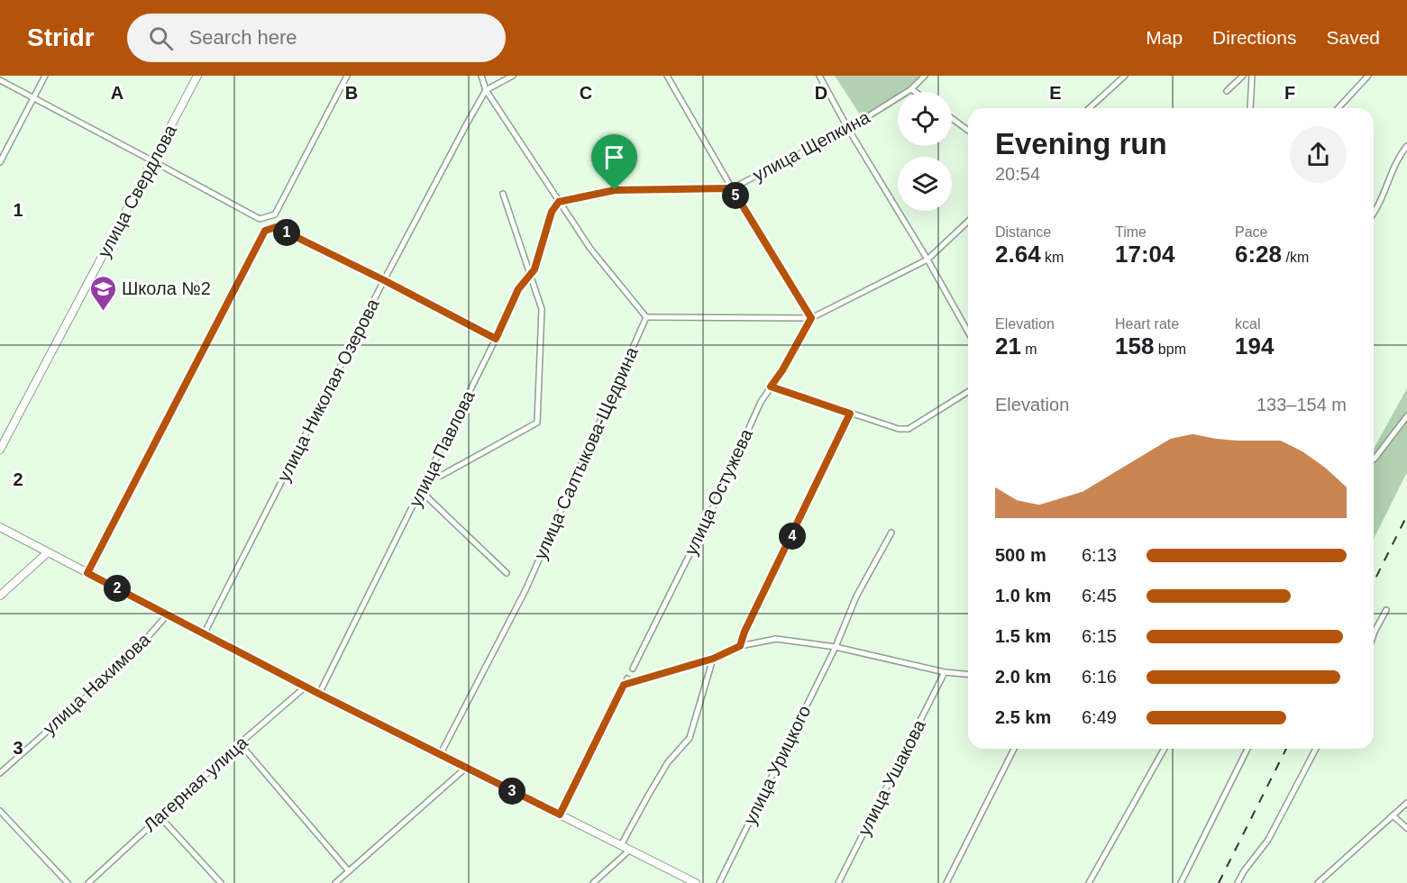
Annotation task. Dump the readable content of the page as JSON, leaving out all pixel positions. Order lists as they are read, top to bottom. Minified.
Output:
{"streets":{"main road":["улица Свердлова"],"street":["улица Щепкина","улица Николая Озерова","улица Павлова","улица Салтыкова-Щедрина","улица Остужева","улица Нахимова","улица Урицкого","улица Ушакова","Лагерная улица"]},"crossings":[["улица Щепкина","улица Павлова"]],"places":{"school or university":["Школа №2"]},"page":{"header":"Stridr","search":"Search here","nav":["Map","Directions","Saved"],"heading":["Evening run","20:54"],"pins":["5","1","4","2","3"],"stats":[["Distance","2.64 km"],["Time","17:04"],["Pace","6:28 /km"],["Elevation","21 m"],["Heart rate","158 bpm"],["kcal","194"]],"chart":["Elevation","133–154 m"],"list":[{"name":"500 m","note":"6:13"},{"name":"1.0 km","note":"6:45"},{"name":"1.5 km","note":"6:15"},{"name":"2.0 km","note":"6:16"},{"name":"2.5 km","note":"6:49"}]},"grid":{"columns":["A","B","C","D","E","F"],"rows":["1","2","3"]}}
